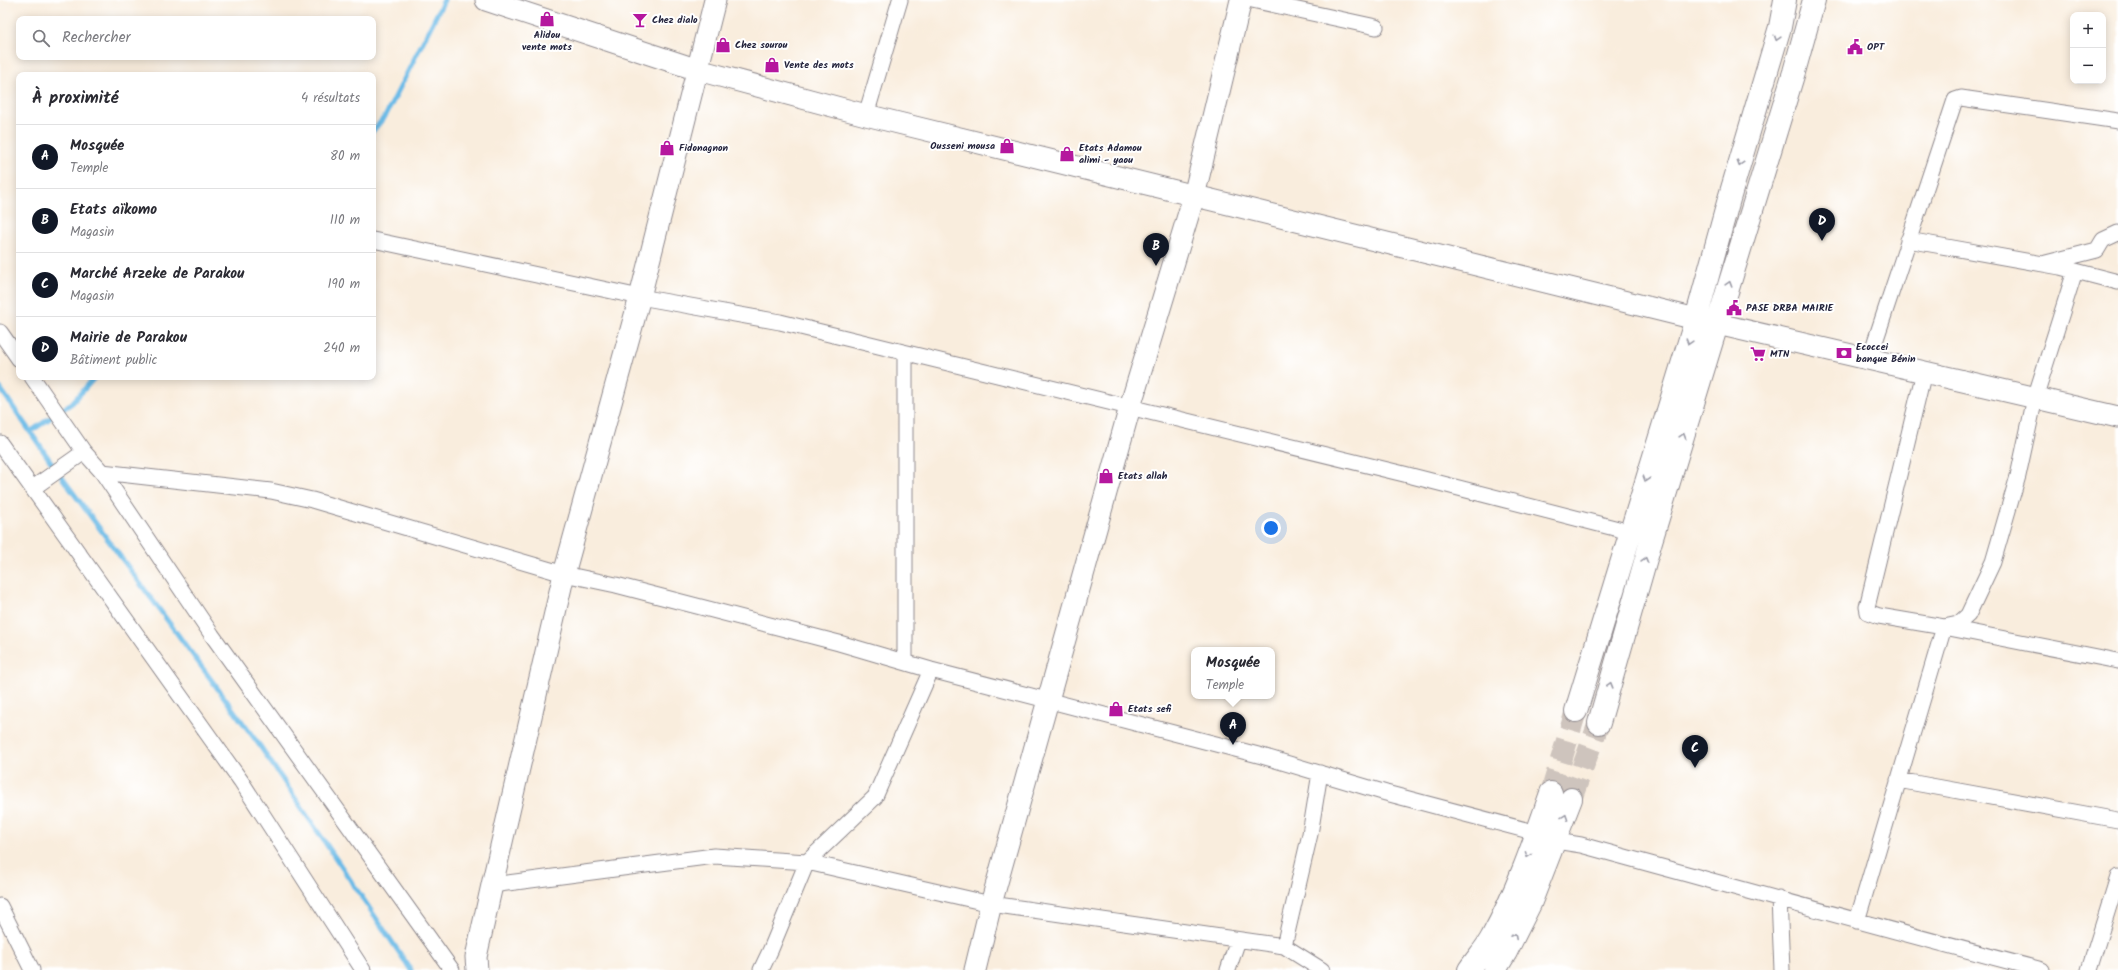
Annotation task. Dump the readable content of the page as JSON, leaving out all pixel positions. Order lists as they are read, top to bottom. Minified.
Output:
{"places":{"shop":["Alidou vente mots","Chez sourou","Vente des mots","Ousseni mousa","Fidonagnon","Etats Adamou alimi - yaou","Etats allah","Etats sefi"],"bar":["Chez dialo"],"public building":["OPT","PASE DRBA MAIRIE"],"bank":["Ecoccei banque Bénin"],"supermarket":["MTN"]},"page":{"map_buttons":["+","−"],"search":"Rechercher","heading":["À proximité","4 résultats"],"list":[{"mark":"A","name":"Mosquée","note":"Temple","value":"80 m"},{"mark":"B","name":"Etats aïkomo","note":"Magasin","value":"110 m"},{"mark":"C","name":"Marché Arzeke de Parakou","note":"Magasin","value":"190 m"},{"mark":"D","name":"Mairie de Parakou","note":"Bâtiment public","value":"240 m"}],"pins":["D","B","A","C"],"popup":["Mosquée","Temple"]}}
